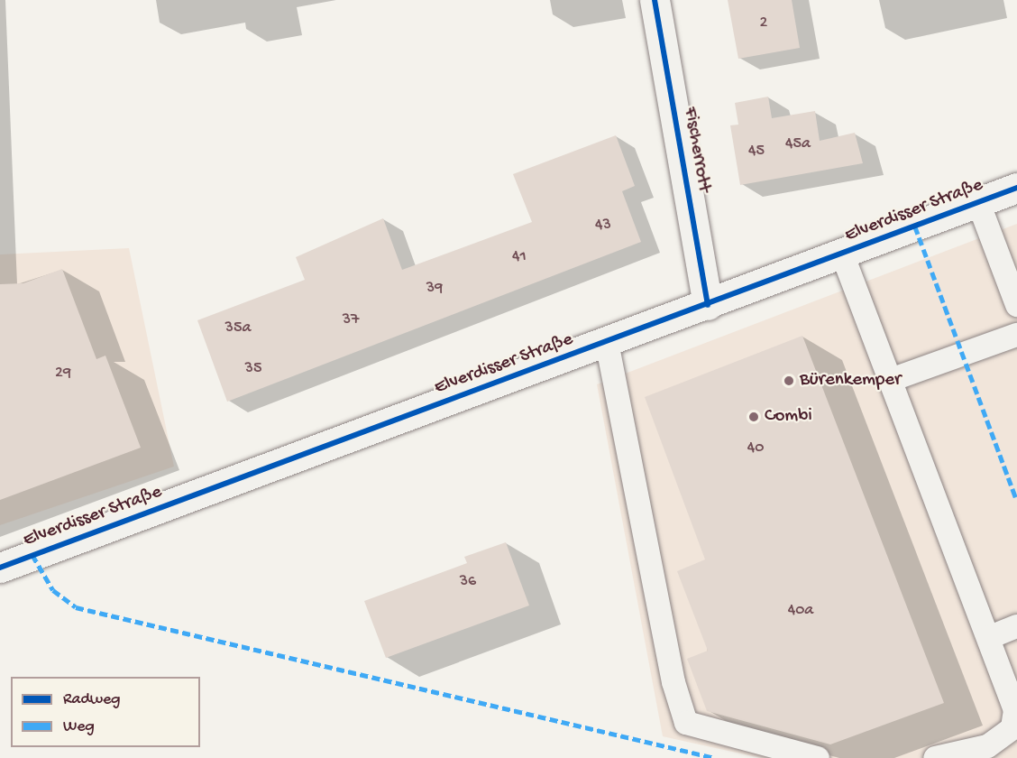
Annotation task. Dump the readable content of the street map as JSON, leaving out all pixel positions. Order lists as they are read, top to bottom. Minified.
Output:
{"streets":{"street":["Fischerrott","Elverdisser Straße"]},"crossings":[["Fischerrott","Elverdisser Straße"]],"places":["Bürenkemper","Combi"],"house_numbers":["2","45a","45","43","41","39","37","35a","35","29","40","36","40a"],"legend":["Radweg","Weg"]}
